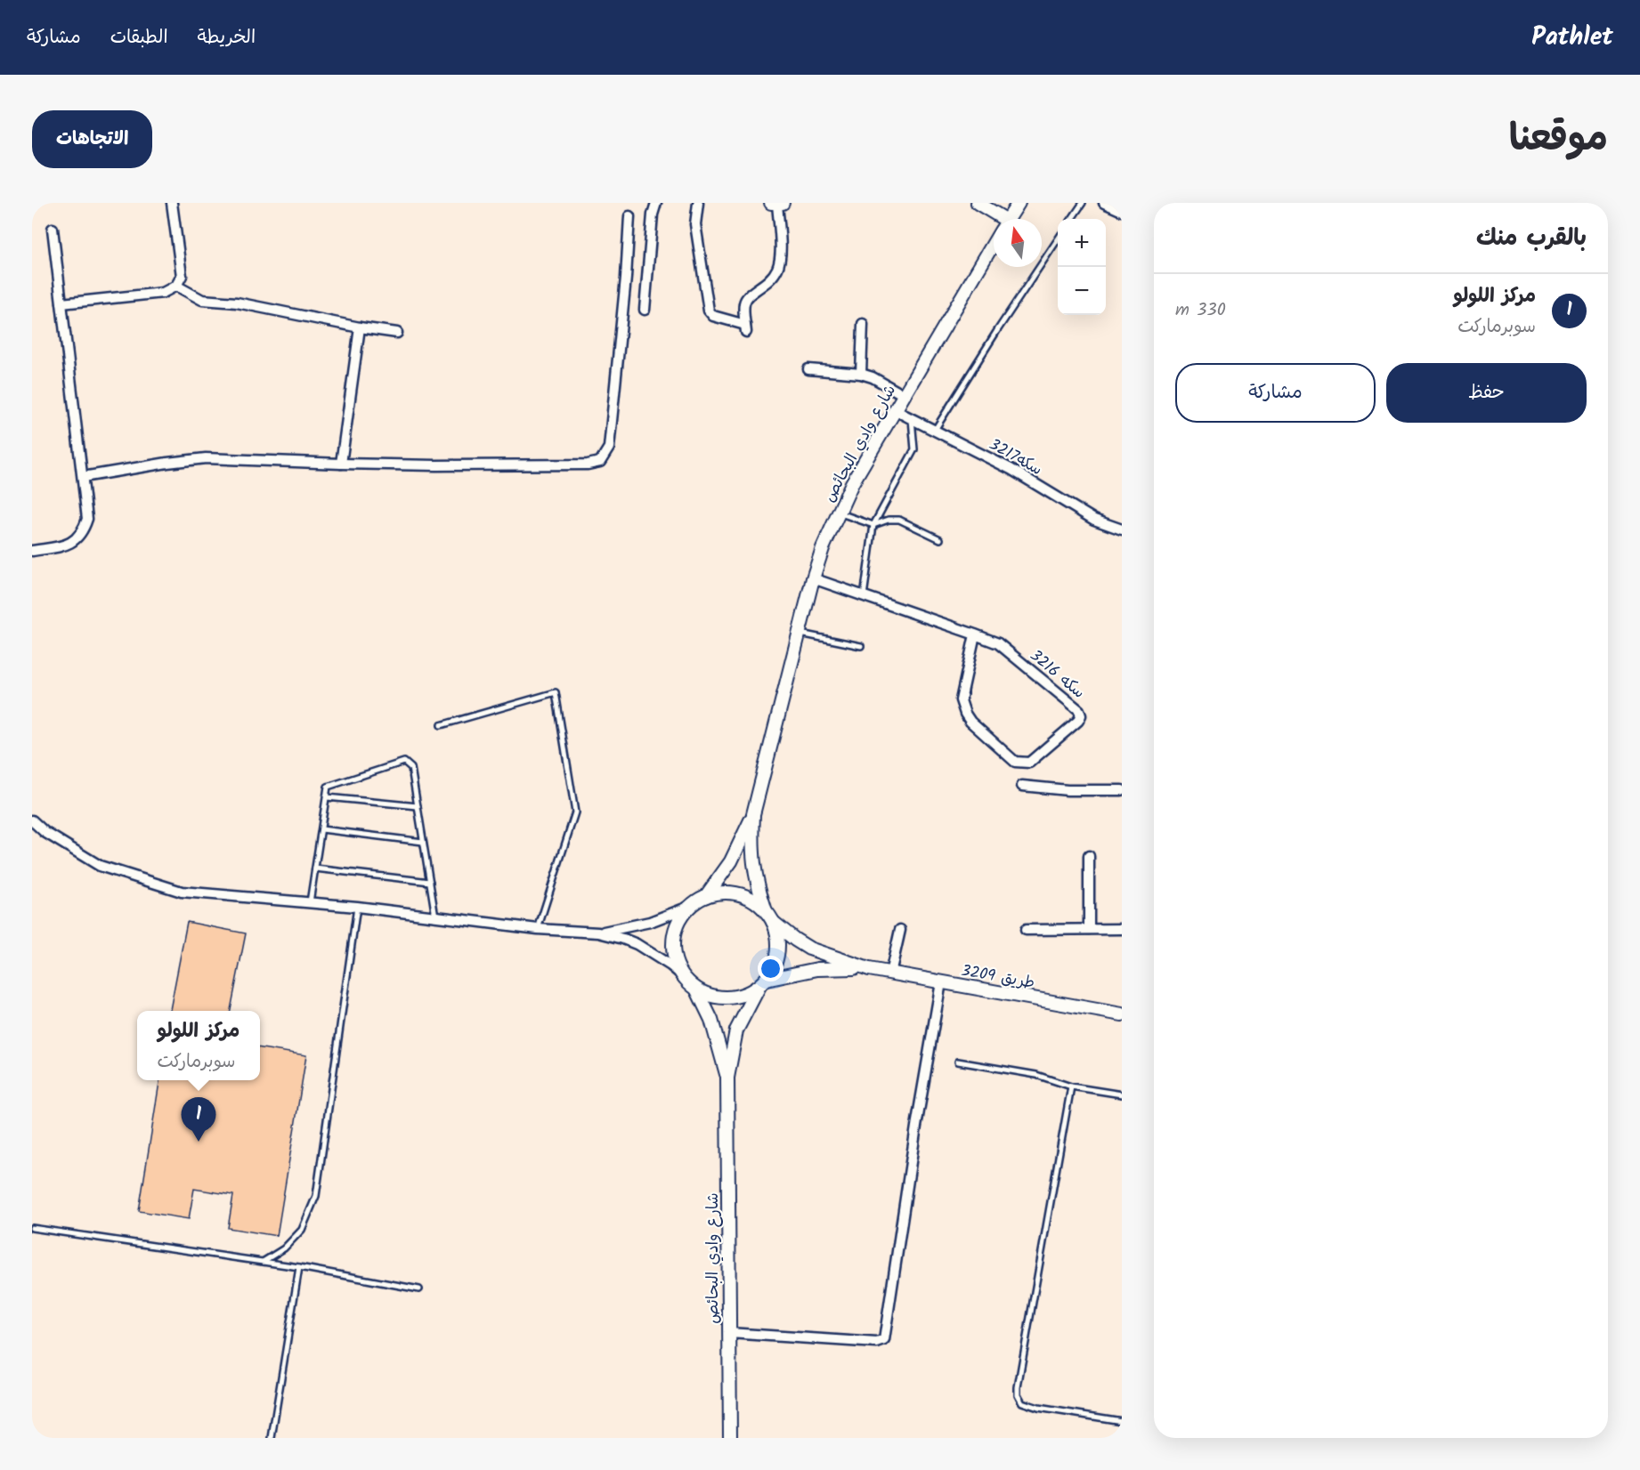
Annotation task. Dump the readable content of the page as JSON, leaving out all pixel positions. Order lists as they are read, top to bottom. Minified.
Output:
{"streets":{"street":["شارع وادي البحائص","سكه3217","سكه 3216","طريق 3209"]},"crossings":[["شارع وادي البحائص","سكه3217"],["شارع وادي البحائص","سكه 3216"]],"north":"top","page":{"header":"Pathlet","nav":["الخريطة","الطبقات","مشاركة"],"title":"موقعنا","buttons":["الاتجاهات",["حفظ","مشاركة"]],"heading":"بالقرب منك","map_buttons":["+","−"],"list":[{"mark":"1","name":"مركز اللولو","note":"سوبرماركت","value":"330 m"}],"popup":["مركز اللولو","سوبرماركت"],"pins":"1"}}
